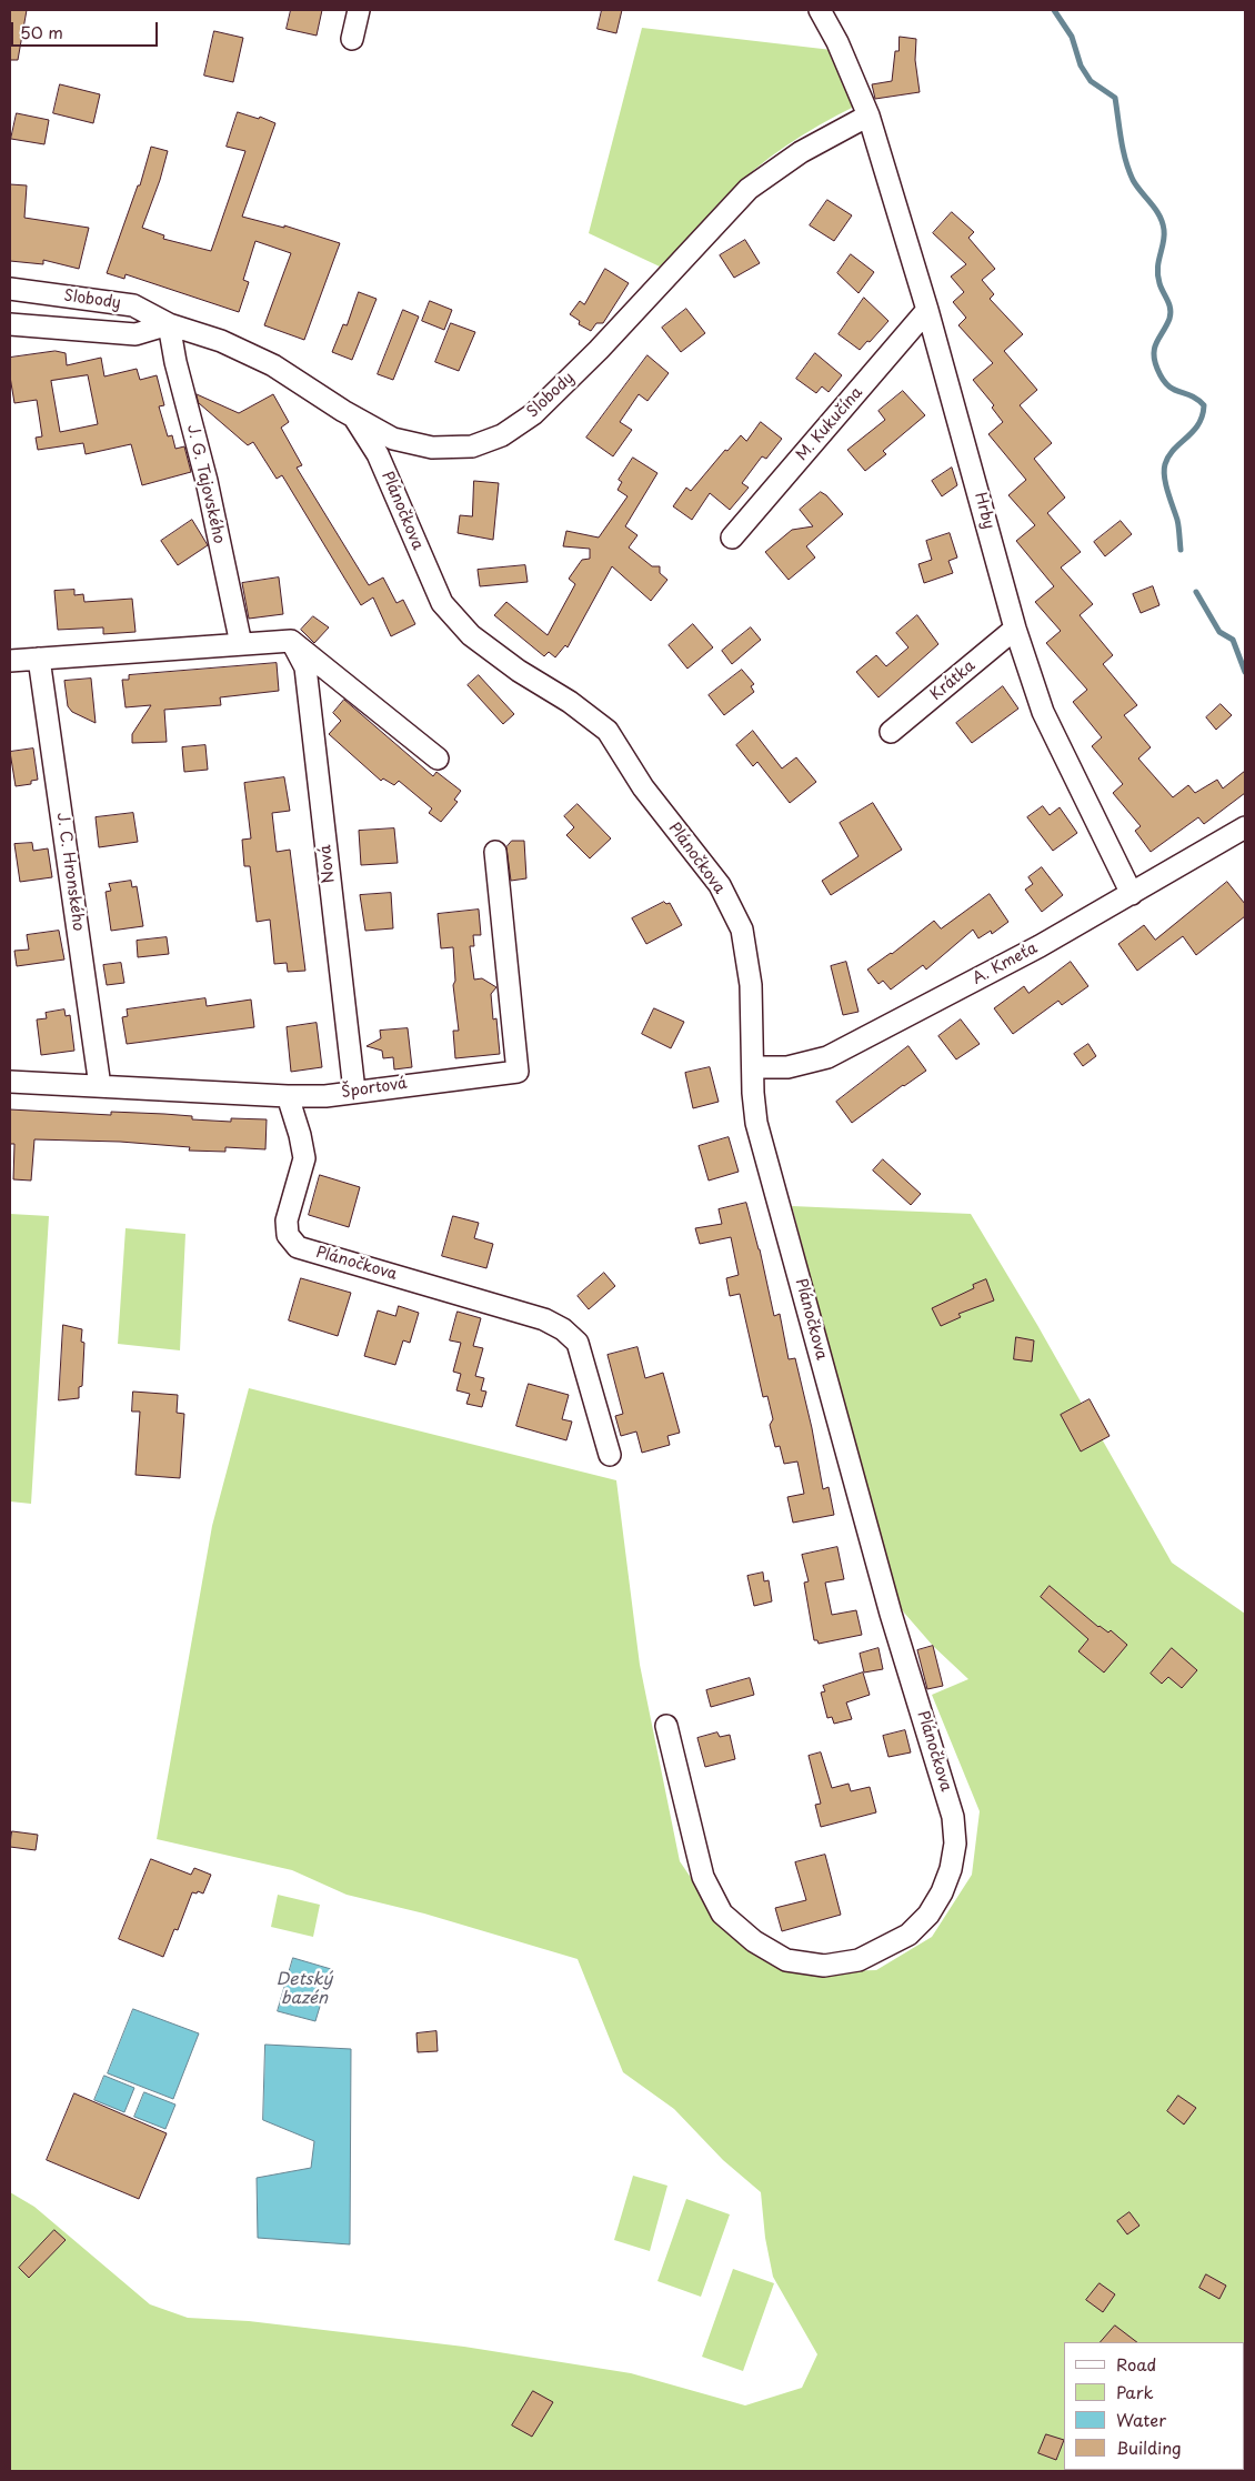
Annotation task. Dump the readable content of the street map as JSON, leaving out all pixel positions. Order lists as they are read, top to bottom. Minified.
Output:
{"streets":{"street":["Slobody","M. Kukučína","J. G. Tajovského","Plánočkova","Hrby","Krátka","Nová","J. C. Hronského","A. Kmeťa","Športová"]},"crossings":[["Slobody","J. G. Tajovského"],["Slobody","Plánočkova"],["Slobody","Hrby"],["M. Kukučína","Hrby"],["Plánočkova","A. Kmeťa"],["Plánočkova","Športová"],["Hrby","Krátka"],["Hrby","A. Kmeťa"],["Nová","Športová"],["J. C. Hronského","Športová"]],"water":["Detský bazén"],"legend":["Road","Park","Water","Building"],"scale_bar":"50 m"}
